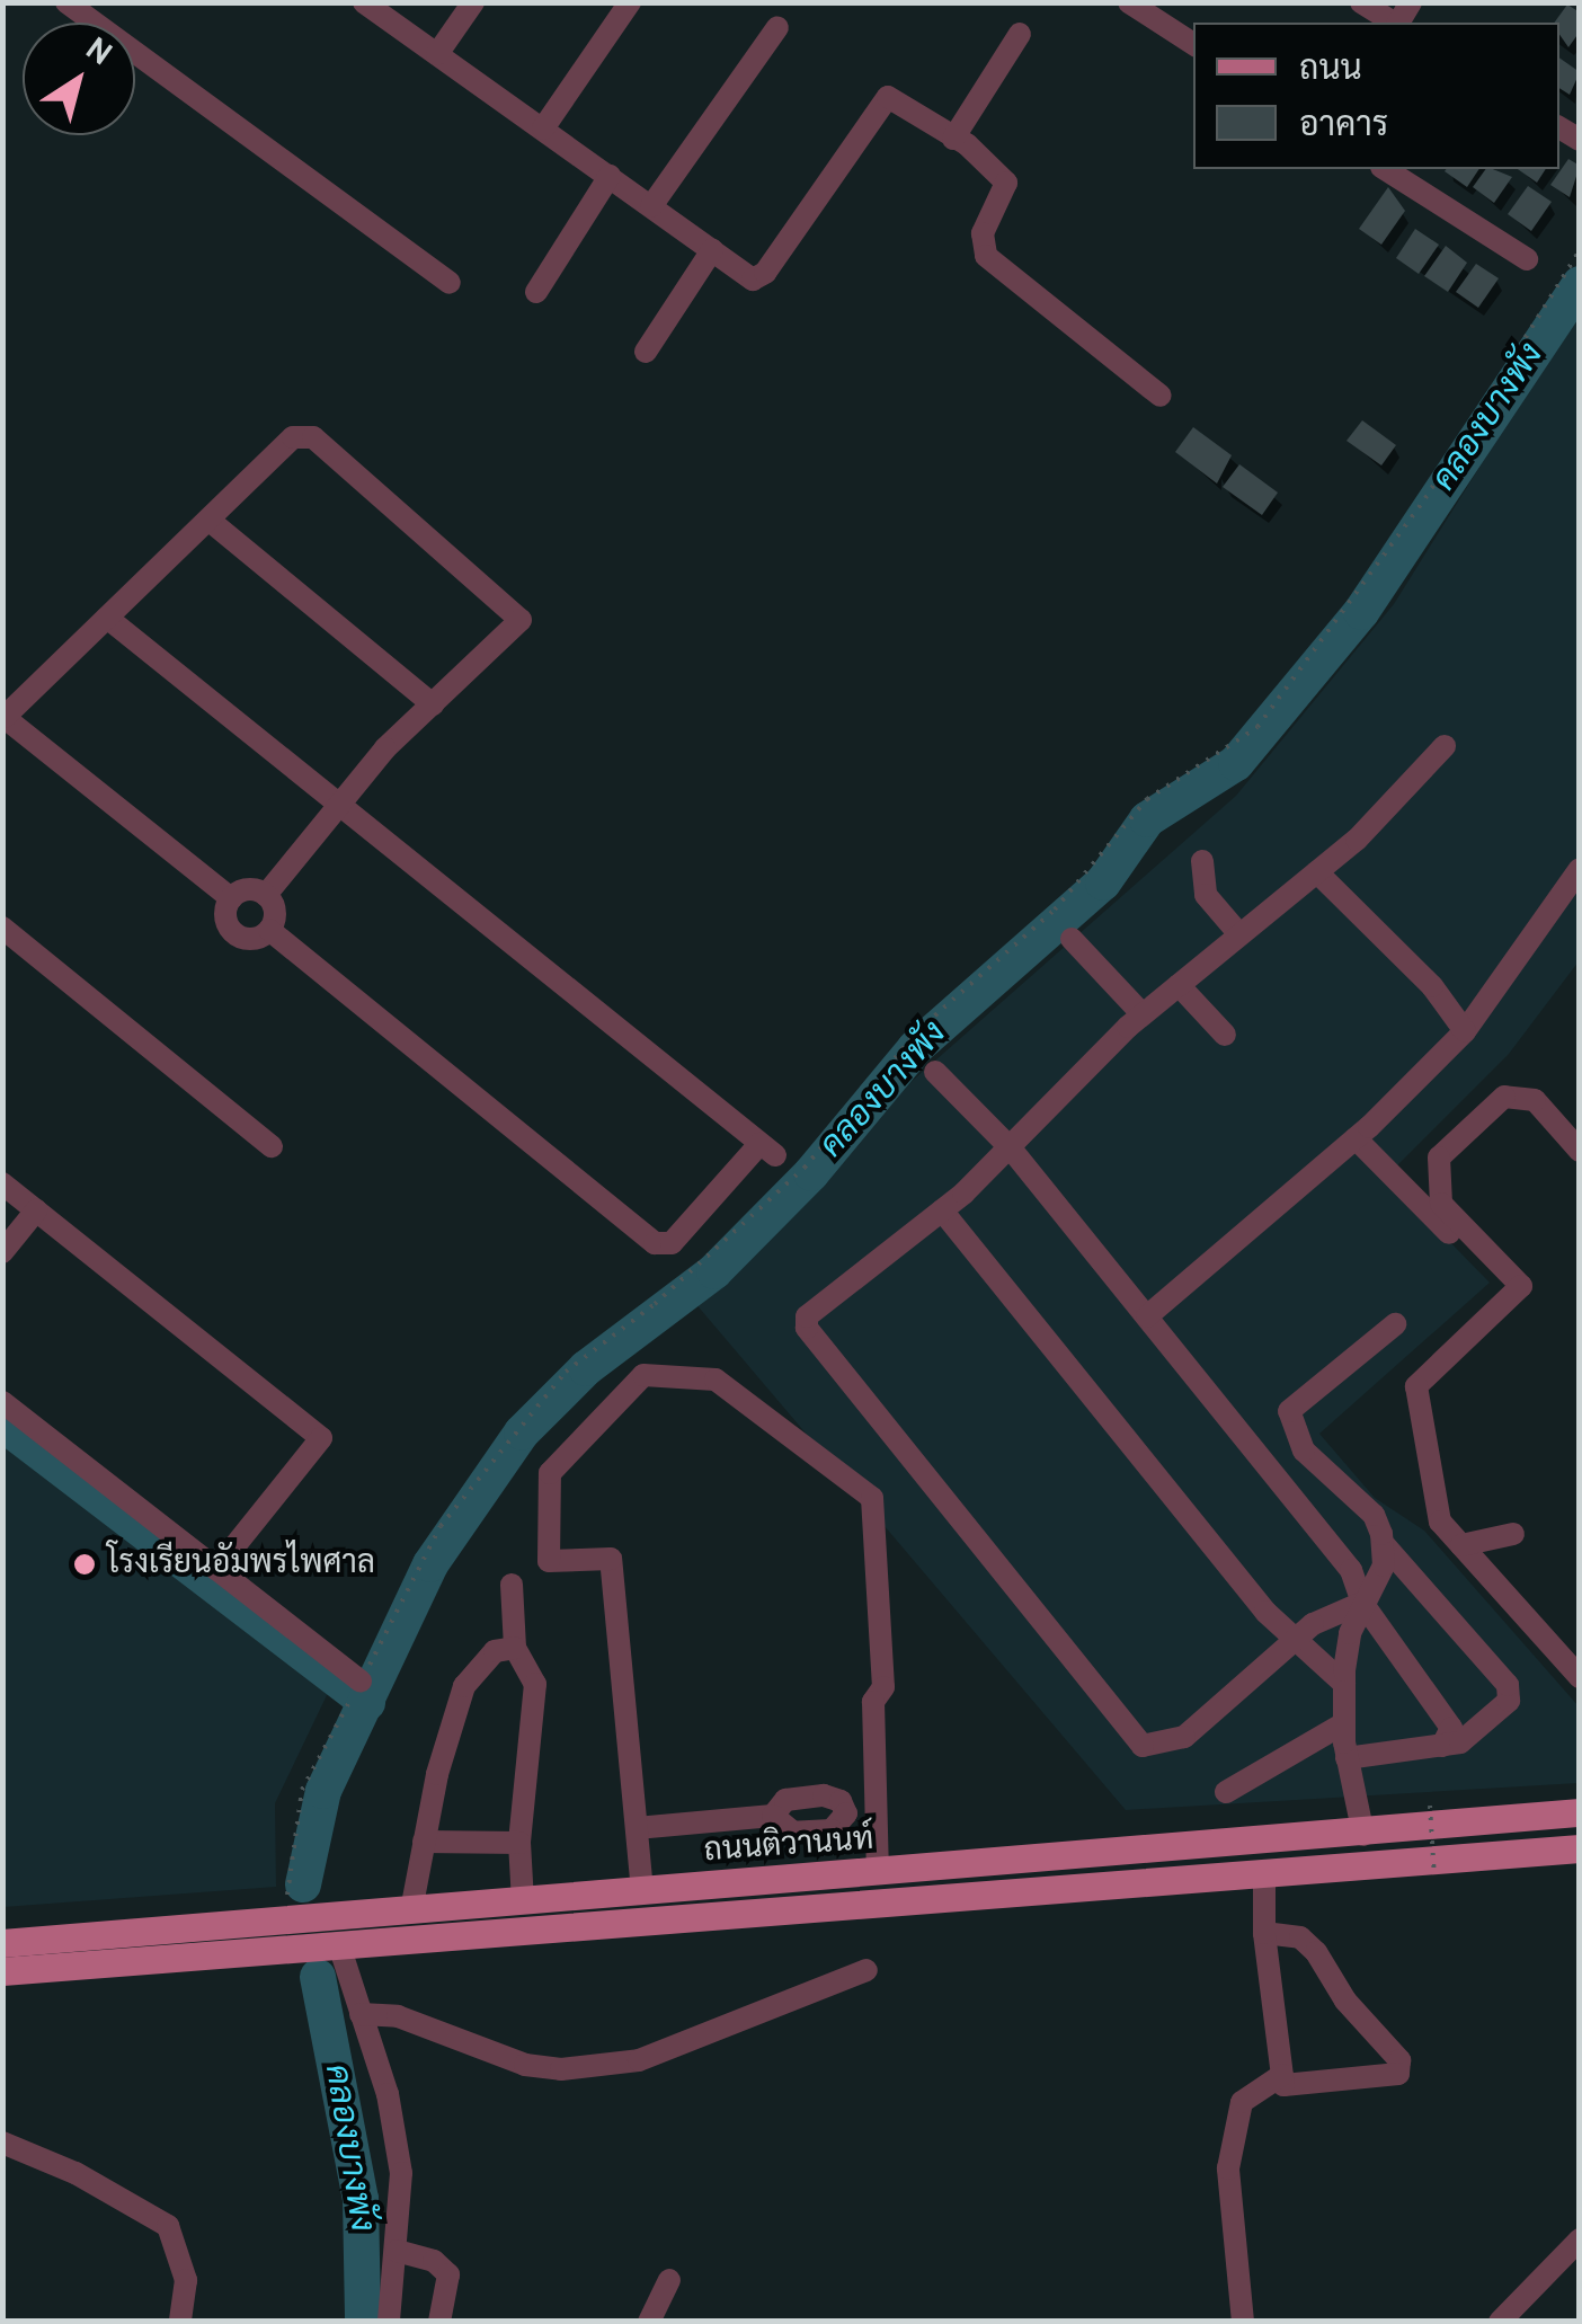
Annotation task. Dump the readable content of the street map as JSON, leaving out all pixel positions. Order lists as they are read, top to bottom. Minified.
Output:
{"streets":{"main road":["ถนนติวานนท์"]},"water":["คลองบางพัง"],"places":["โรงเรียนอัมพรไพศาล"],"legend":["ถนน","อาคาร"],"north":"top right"}
